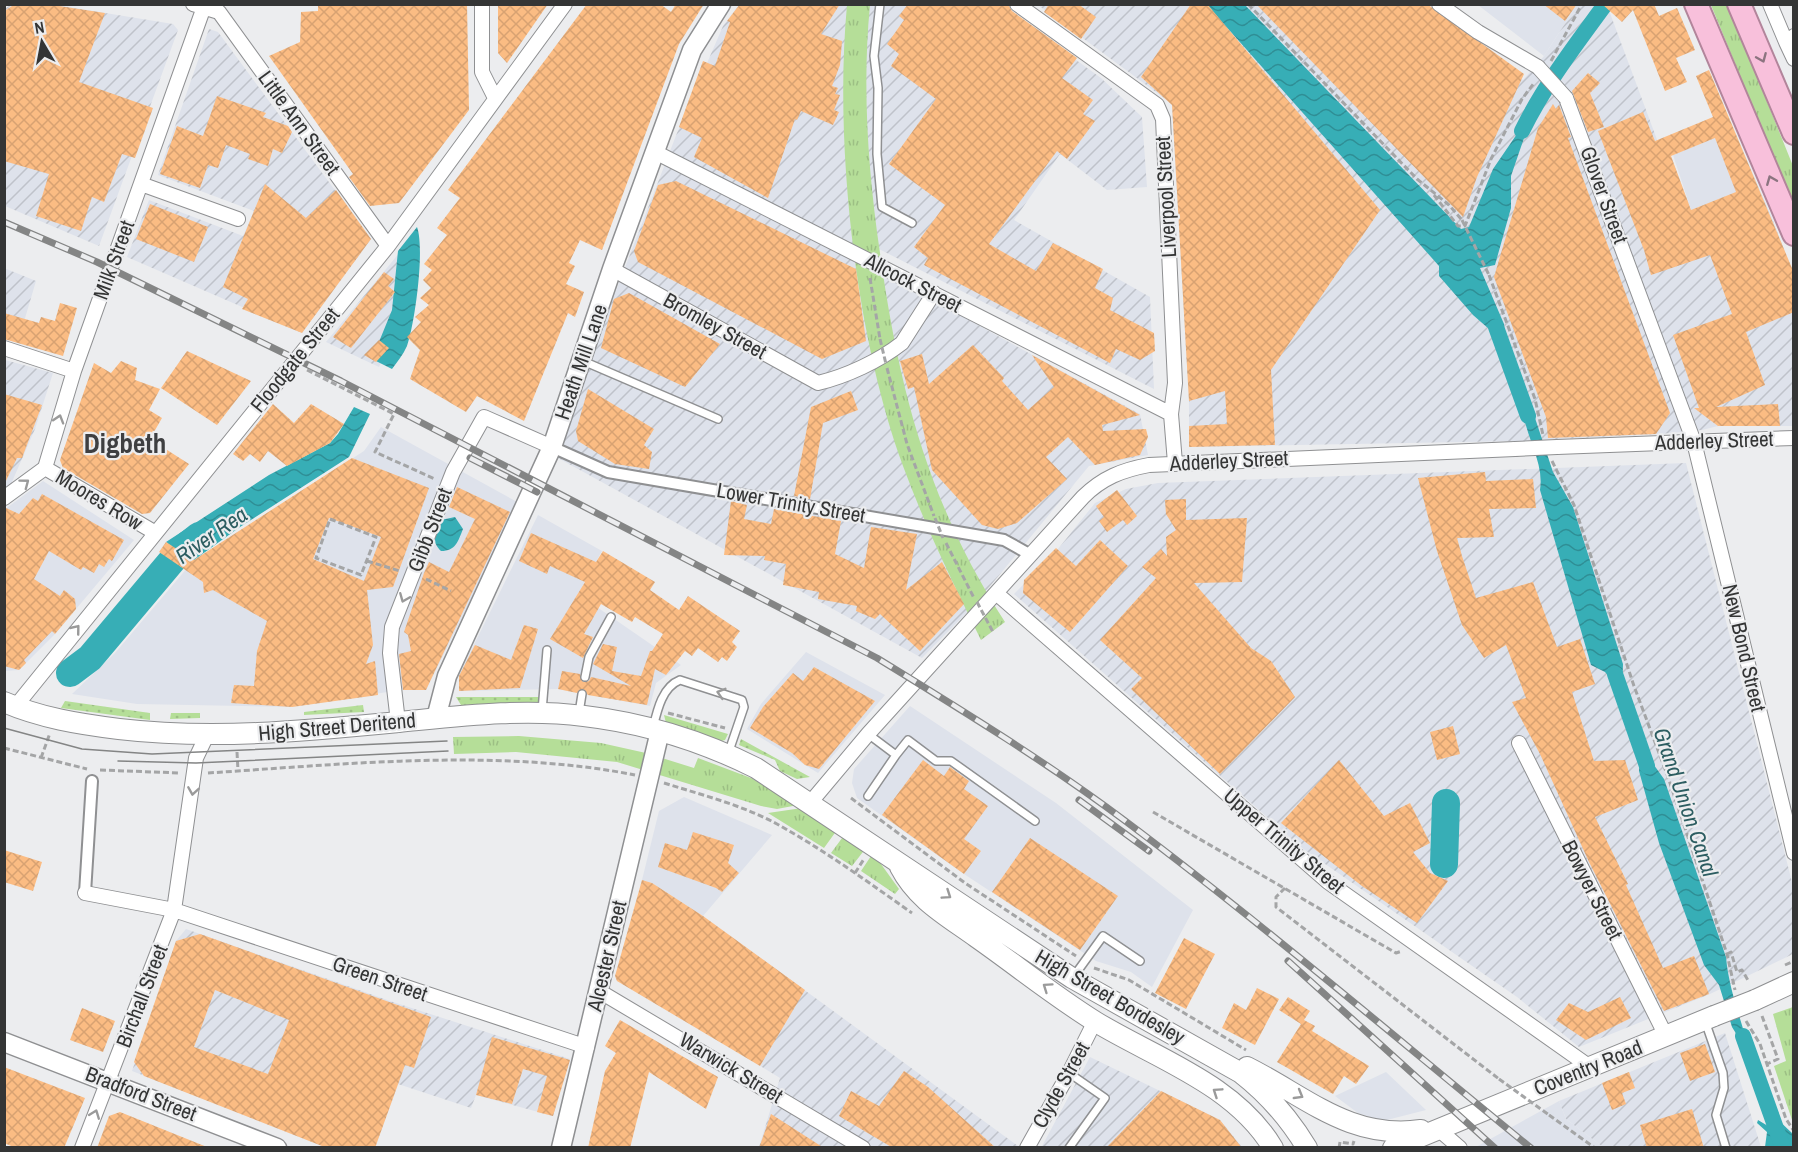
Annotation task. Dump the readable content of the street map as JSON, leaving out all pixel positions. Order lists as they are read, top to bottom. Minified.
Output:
{"streets":{"main road":["High Street Deritend","High Street Bordesley","Coventry Road"],"street":["Little Ann Street","Glover Street","Liverpool Street","Milk Street","Allcock Street","Bromley Street","Floodgate Street","Heath Mill Lane","Adderley Street","Moores Row","Lower Trinity Street","Gibb Street","New Bond Street","Upper Trinity Street","Bowyer Street","Alcester Street","Green Street","Birchall Street","Warwick Street","Clyde Street","Bradford Street"]},"crossings":[["Little Ann Street","Milk Street"],["Little Ann Street","Floodgate Street"],["Glover Street","Adderley Street"],["Glover Street","New Bond Street"],["Liverpool Street","Allcock Street"],["Liverpool Street","Adderley Street"],["Milk Street","Moores Row"],["Allcock Street","Bromley Street"],["Allcock Street","Heath Mill Lane"],["Bromley Street","Heath Mill Lane"],["Floodgate Street","Moores Row"],["Floodgate Street","High Street Deritend"],["Heath Mill Lane","Lower Trinity Street"],["Heath Mill Lane","Gibb Street"],["Heath Mill Lane","High Street Deritend"],["Adderley Street","Lower Trinity Street"],["Adderley Street","New Bond Street"],["Adderley Street","Upper Trinity Street"],["Adderley Street","High Street Bordesley"],["Lower Trinity Street","Gibb Street"],["Gibb Street","High Street Deritend"],["High Street Deritend","Alcester Street"],["High Street Deritend","Birchall Street"],["High Street Deritend","High Street Bordesley"],["Upper Trinity Street","Coventry Road"],["Bowyer Street","Coventry Road"],["Alcester Street","Green Street"],["Alcester Street","High Street Bordesley"],["Alcester Street","Warwick Street"],["Green Street","Birchall Street"],["Birchall Street","Bradford Street"],["High Street Bordesley","Clyde Street"]],"one_way":["Gibb Street"],"districts":["Digbeth"],"water":["River Rea","Grand Union Canal"],"north":"top"}
